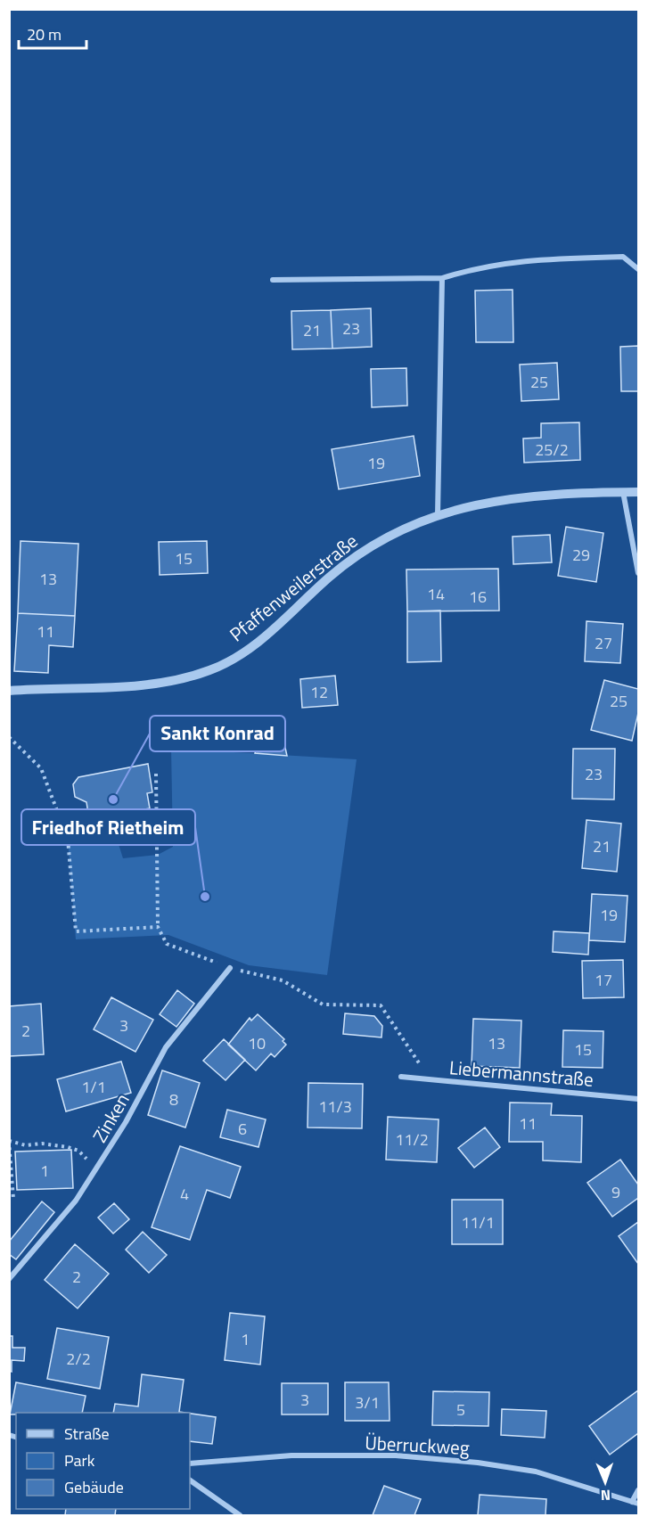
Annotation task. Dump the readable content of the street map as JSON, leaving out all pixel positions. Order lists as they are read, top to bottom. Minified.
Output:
{"streets":{"street":["Pfaffenweilerstraße","Liebermannstraße","Zinken","Überruckweg"]},"places":["Sankt Konrad","Friedhof Rietheim"],"house_numbers":["23","21","25","25/2","19","29","15","13","14","16","11","27","12","25","23","21","19","17","3","2","10","13","15","1/1","8","11/3","11","6","11/2","1","9","4","11/1","2","1","2/2","3","3/1","5"],"legend":["Straße","Park","Gebäude"],"scale_bar":"20 m","north":"bottom"}
